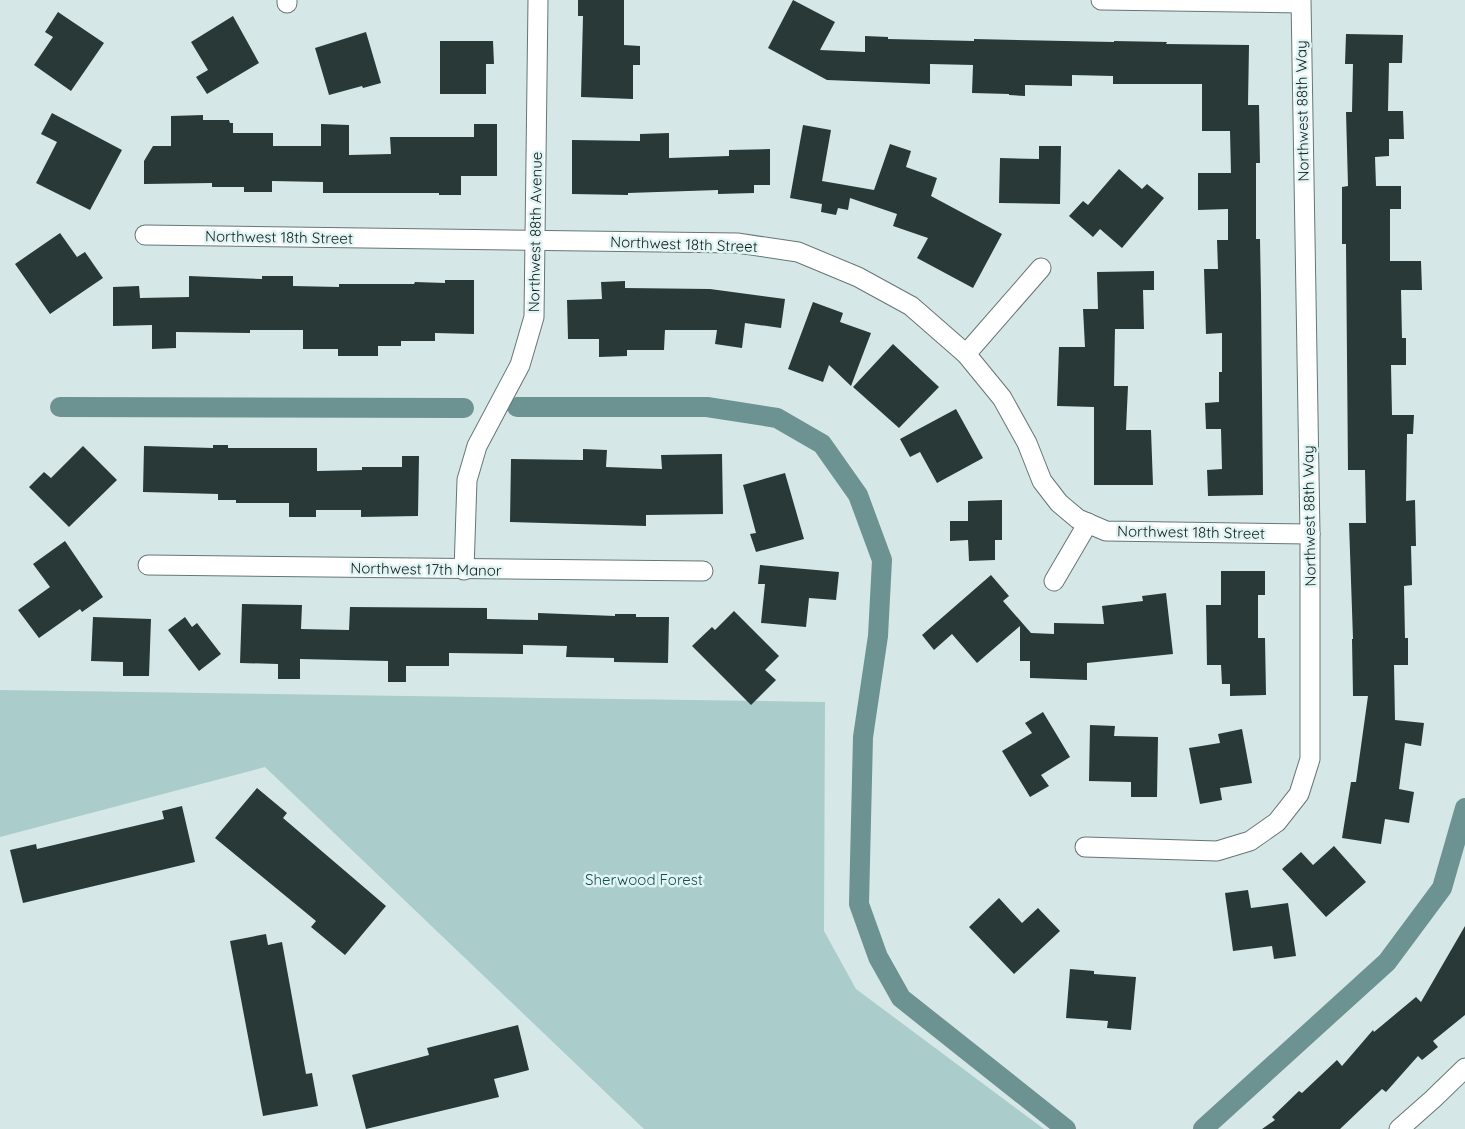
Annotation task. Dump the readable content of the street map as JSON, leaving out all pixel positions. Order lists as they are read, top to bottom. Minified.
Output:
{"streets":{"street":["Northwest 88th Way","Northwest 88th Avenue","Northwest 18th Street","Northwest 17th Manor"]},"crossings":[["Northwest 88th Way","Northwest 18th Street"],["Northwest 88th Avenue","Northwest 18th Street"],["Northwest 88th Avenue","Northwest 17th Manor"]],"parks":["Sherwood Forest"]}
